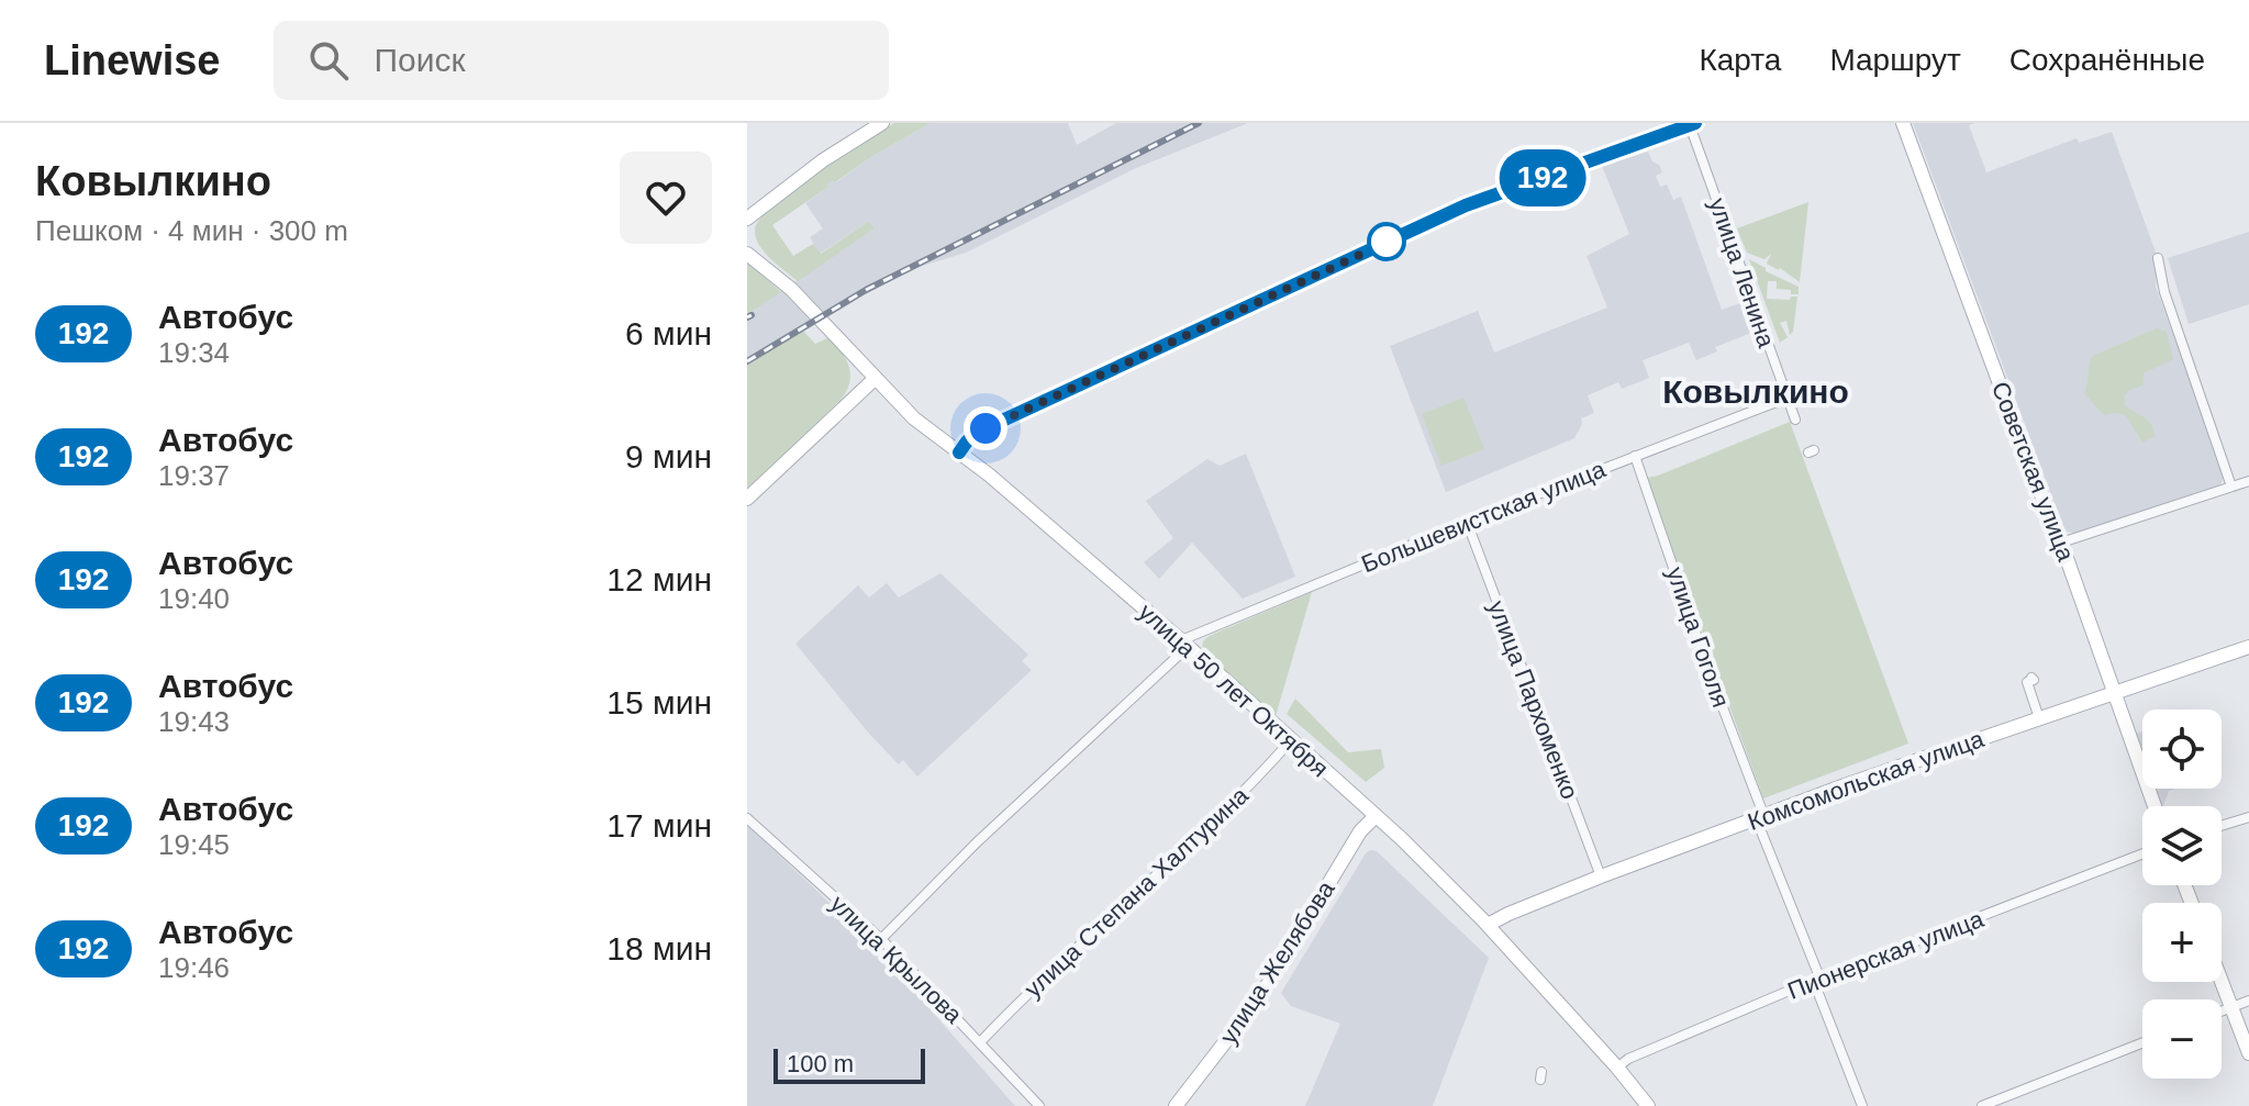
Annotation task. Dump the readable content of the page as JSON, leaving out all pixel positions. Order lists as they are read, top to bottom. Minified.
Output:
{"streets":{"street":["улица Ленина","Советская улица","Большевистская улица","улица Гоголя","улица 50 лет Октября","улица Пархоменко","Комсомольская улица","улица Степана Халтурина","Пионерская улица","улица Крылова","улица Желябова"]},"crossings":[["улица Ленина","Большевистская улица"],["Советская улица","Комсомольская улица"],["Большевистская улица","улица Гоголя"],["Большевистская улица","улица 50 лет Октября"],["Большевистская улица","улица Пархоменко"],["Большевистская улица","улица Крылова"],["улица Гоголя","Комсомольская улица"],["улица Гоголя","Пионерская улица"],["улица 50 лет Октября","Комсомольская улица"],["улица 50 лет Октября","улица Степана Халтурина"],["улица 50 лет Октября","Пионерская улица"],["улица 50 лет Октября","улица Желябова"],["улица Пархоменко","Комсомольская улица"],["улица Степана Халтурина","улица Крылова"]],"districts":["Ковылкино"],"lines":["bus line 192"],"scale_bar":"100 m","page":{"header":"Linewise","search":"Поиск","nav":["Карта","Маршрут","Сохранённые"],"heading":["Ковылкино","Пешком · 4 мин · 300 m"],"on_map":"192","list":[{"mark":"192","name":"Автобус","note":"19:34","value":"6 мин"},{"mark":"192","name":"Автобус","note":"19:37","value":"9 мин"},{"mark":"192","name":"Автобус","note":"19:40","value":"12 мин"},{"mark":"192","name":"Автобус","note":"19:43","value":"15 мин"},{"mark":"192","name":"Автобус","note":"19:45","value":"17 мин"},{"mark":"192","name":"Автобус","note":"19:46","value":"18 мин"}],"map_buttons":["+","−"],"scale":"100 m"}}
